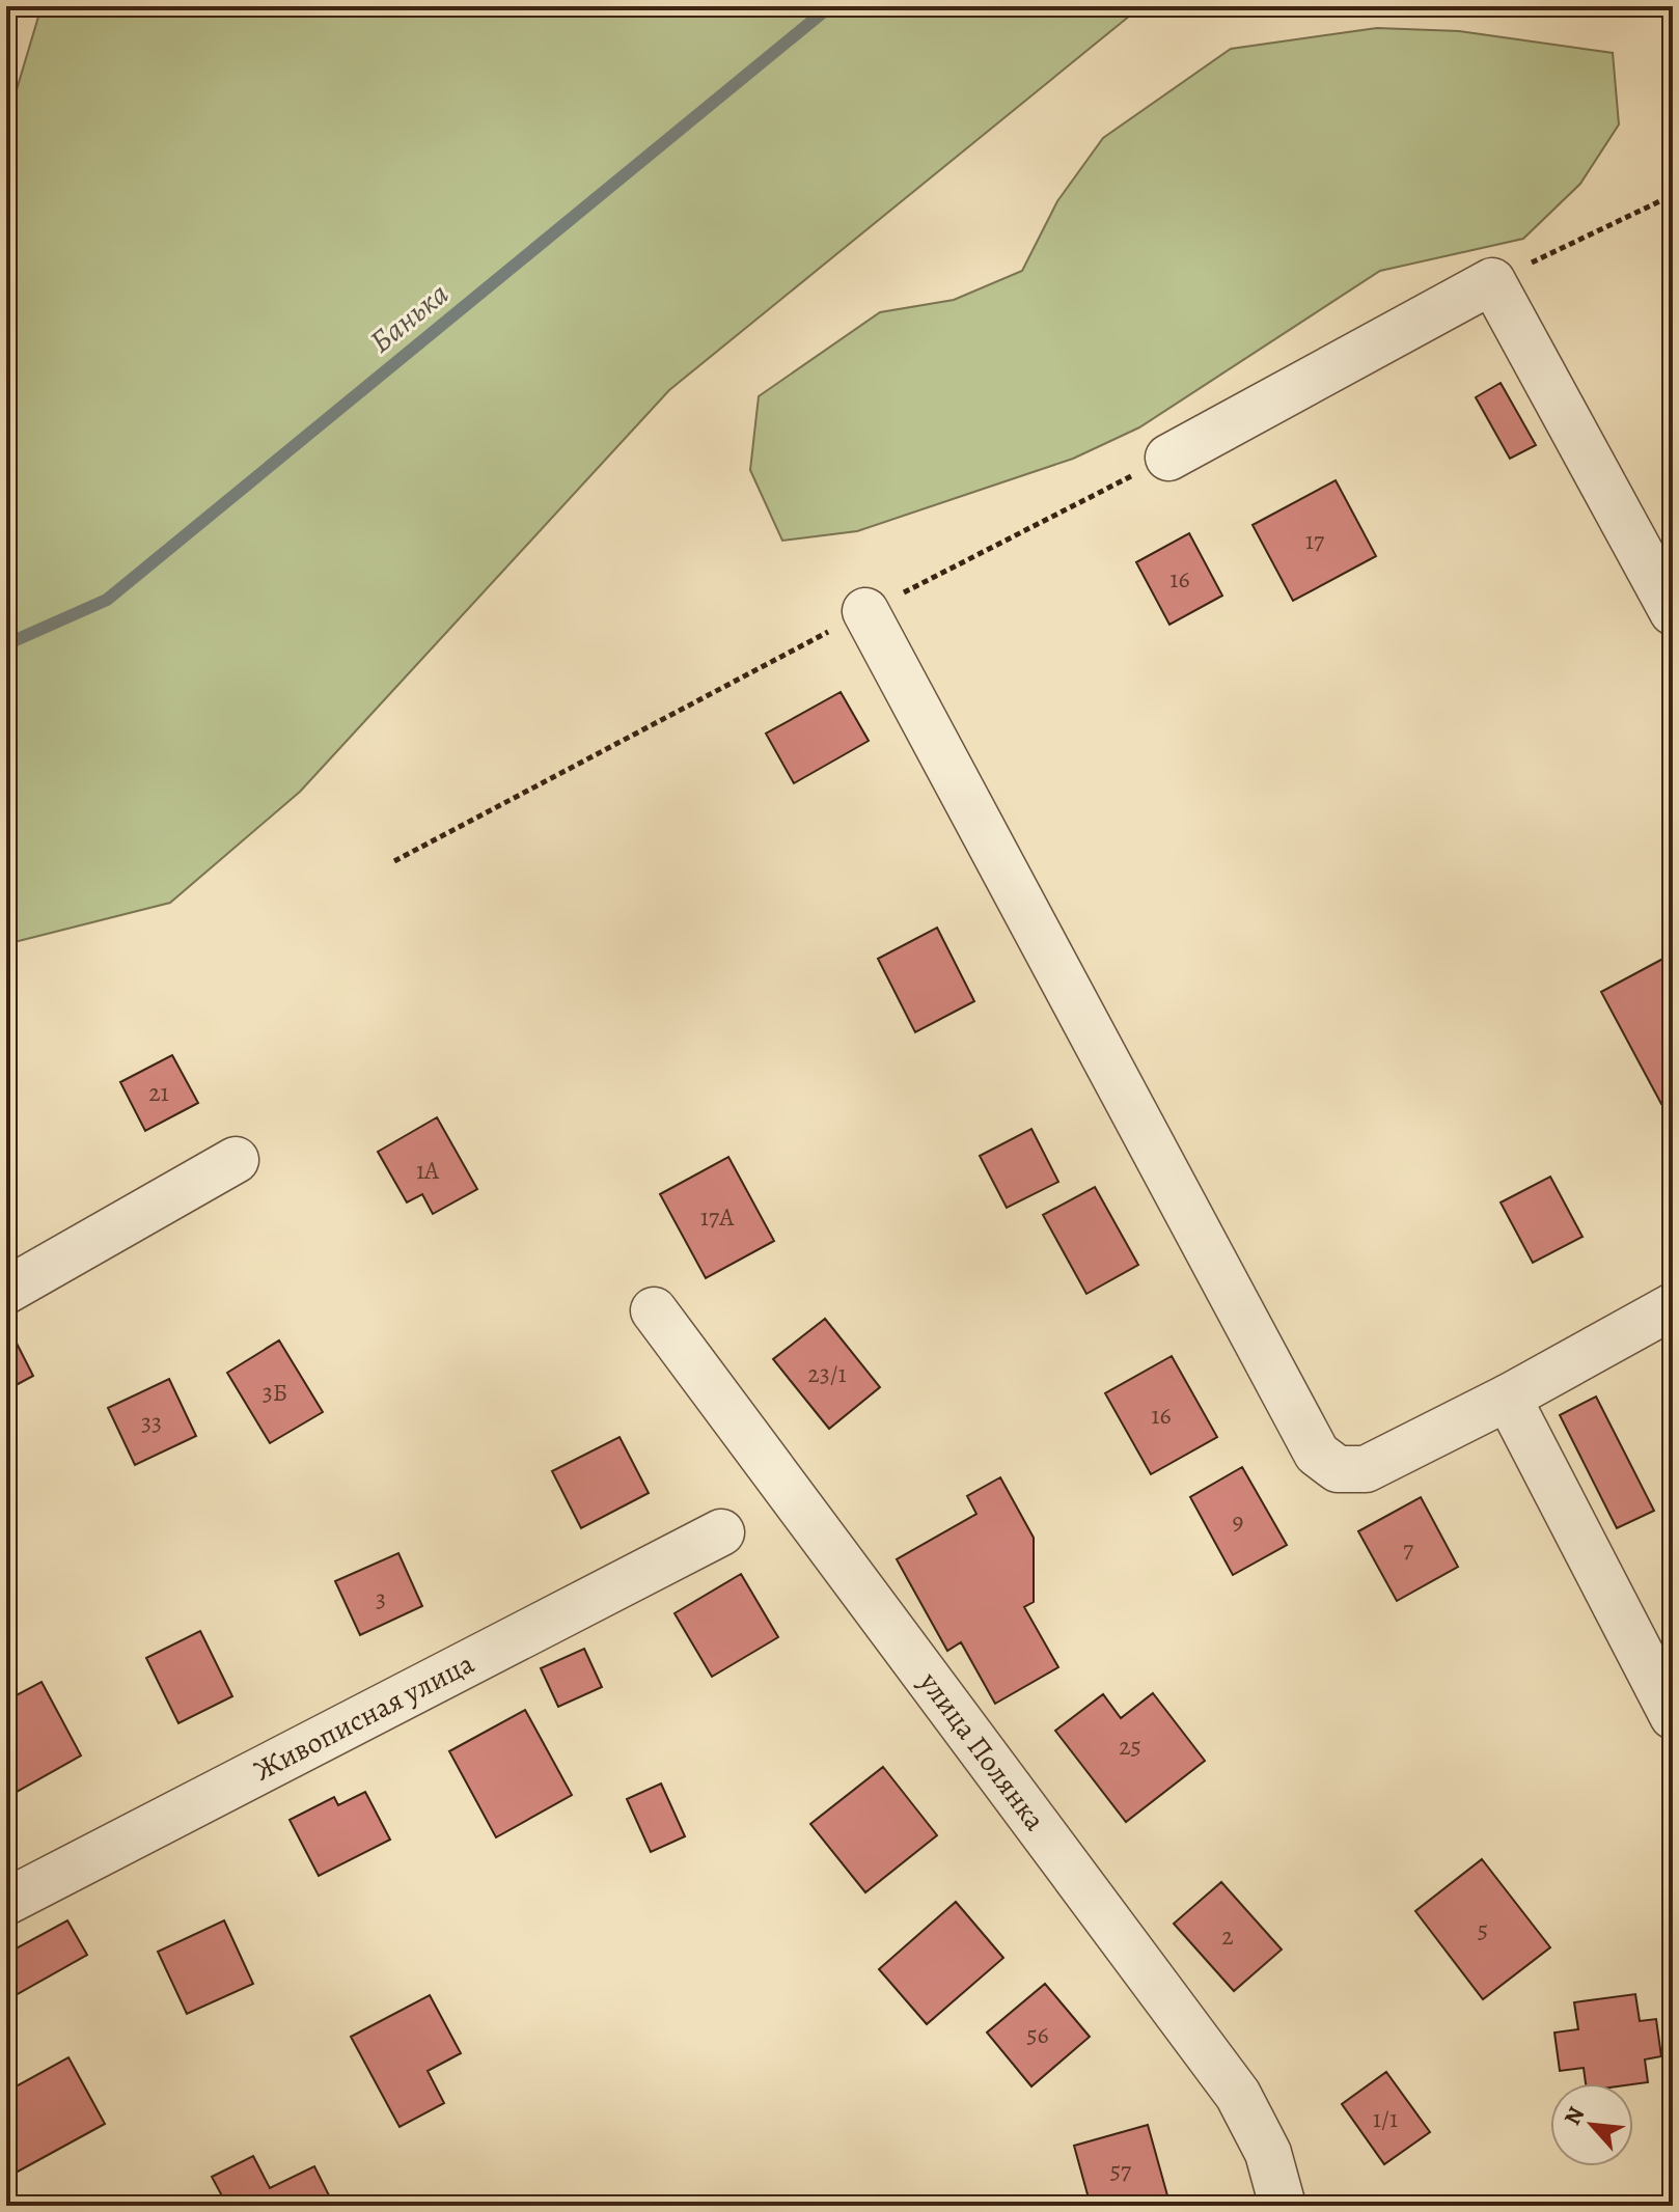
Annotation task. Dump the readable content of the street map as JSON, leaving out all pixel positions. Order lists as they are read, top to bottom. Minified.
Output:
{"streets":{"street":["Живописная улица","улица Полянка"]},"water":["Банька"],"house_numbers":["17","16","21","1А","17А","23/1","3Б","16","33","9","7","3","25","5","2","56","1/1","57"],"north":"top left"}
